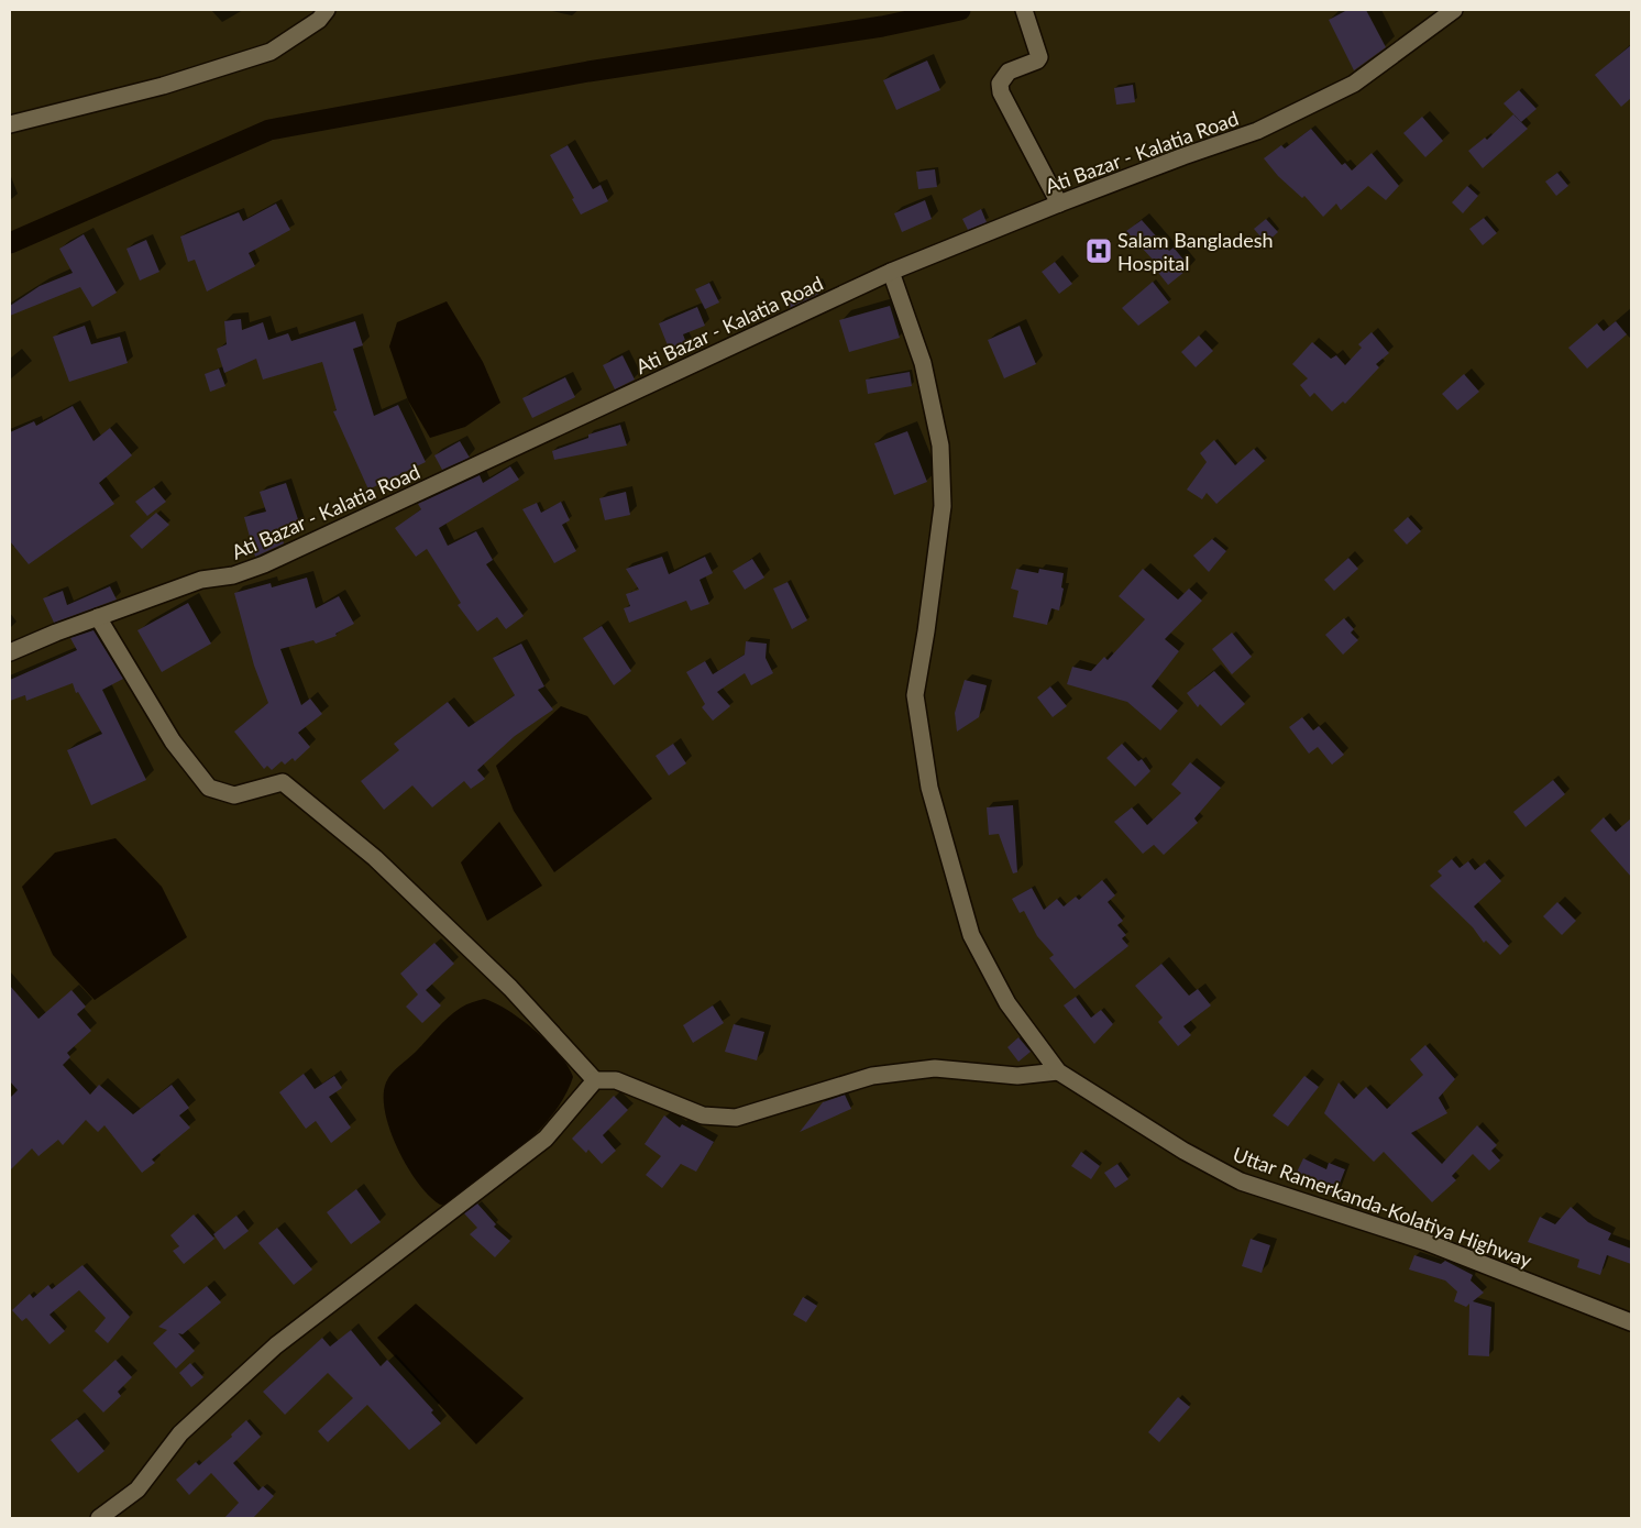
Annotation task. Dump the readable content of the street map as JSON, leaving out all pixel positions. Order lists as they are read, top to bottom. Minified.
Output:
{"streets":{"street":["Ati Bazar - Kalatia Road","Uttar Ramerkanda-Kolatiya Highway"]},"crossings":[["Ati Bazar - Kalatia Road","Uttar Ramerkanda-Kolatiya Highway"]],"places":{"hospital":["Salam Bangladesh Hospital"]}}
